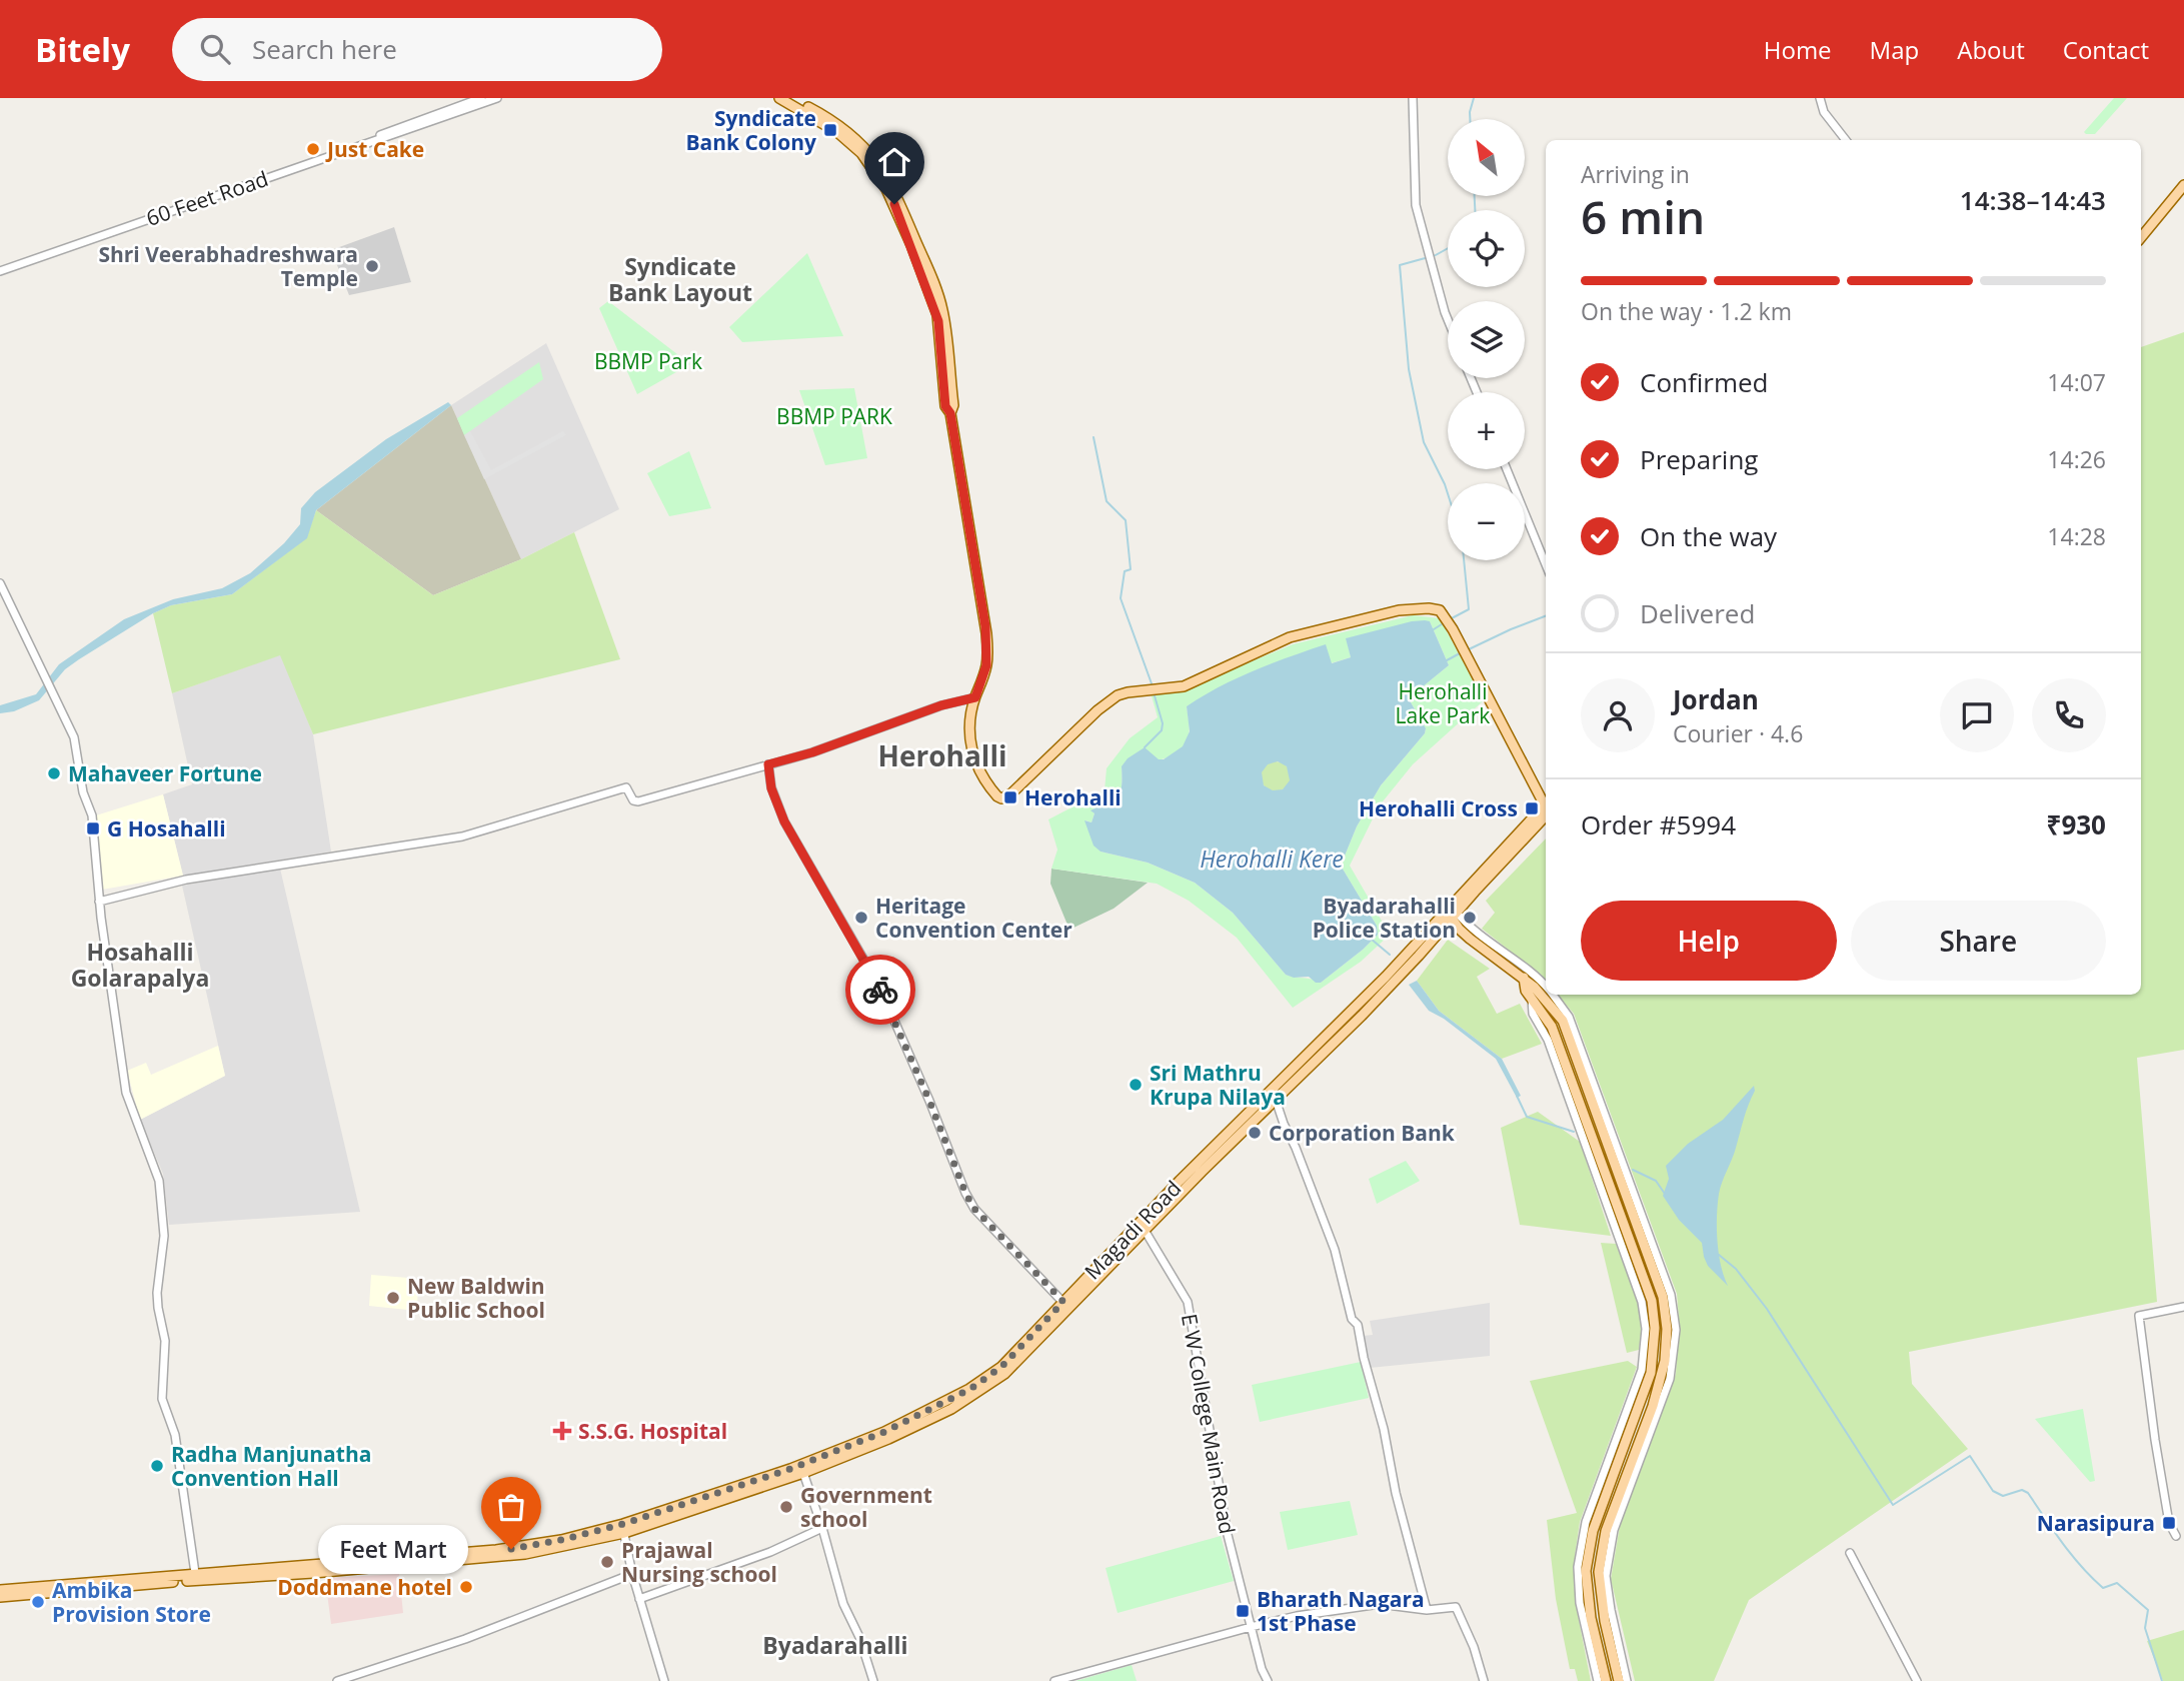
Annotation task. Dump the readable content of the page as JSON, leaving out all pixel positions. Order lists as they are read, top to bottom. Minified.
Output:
{"streets":{"main road":["Magadi Road"],"street":["60 Feet Road","E W College Main Road"]},"crossings":[["Magadi Road","E W College Main Road"]],"districts":["Syndicate Bank Layout","Herohalli","Hosahalli Golarapalya","Byadarahalli"],"water":["Herohalli Kere"],"parks":["BBMP Park","BBMP PARK","Herohalli Lake Park"],"places":{"transit":["Syndicate Bank Colony","Herohalli","Herohalli Cross","G Hosahalli","Narasipura","Bharath Nagara 1st Phase"],"other":["Just Cake","Shri Veerabhadreshwara Temple","Mahaveer Fortune","Heritage Convention Center","Byadarahalli Police Station","Sri Mathru Krupa Nilaya","Corporation Bank","New Baldwin Public School","Radha Manjunatha Convention Hall","Government school","Feet Mart","Prajawal Nursing school","Doddmane hotel","Ambika Provision Store"],"health":["S.S.G. Hospital"]},"north":"top left","page":{"header":"Bitely","search":"Search here","nav":["Home","Map","About","Contact"],"map_buttons":["+","−"],"heading":["6 min","Arriving in","14:38–14:43"],"panel":["Jordan","Courier · 4.6","Order #5994","₹930"],"bar":"On the way · 1.2 km","list":[["Confirmed","14:07"],["Preparing","14:26"],["On the way","14:28"],"Delivered"],"buttons":["Help","Share"],"bubble":"Feet Mart"}}
